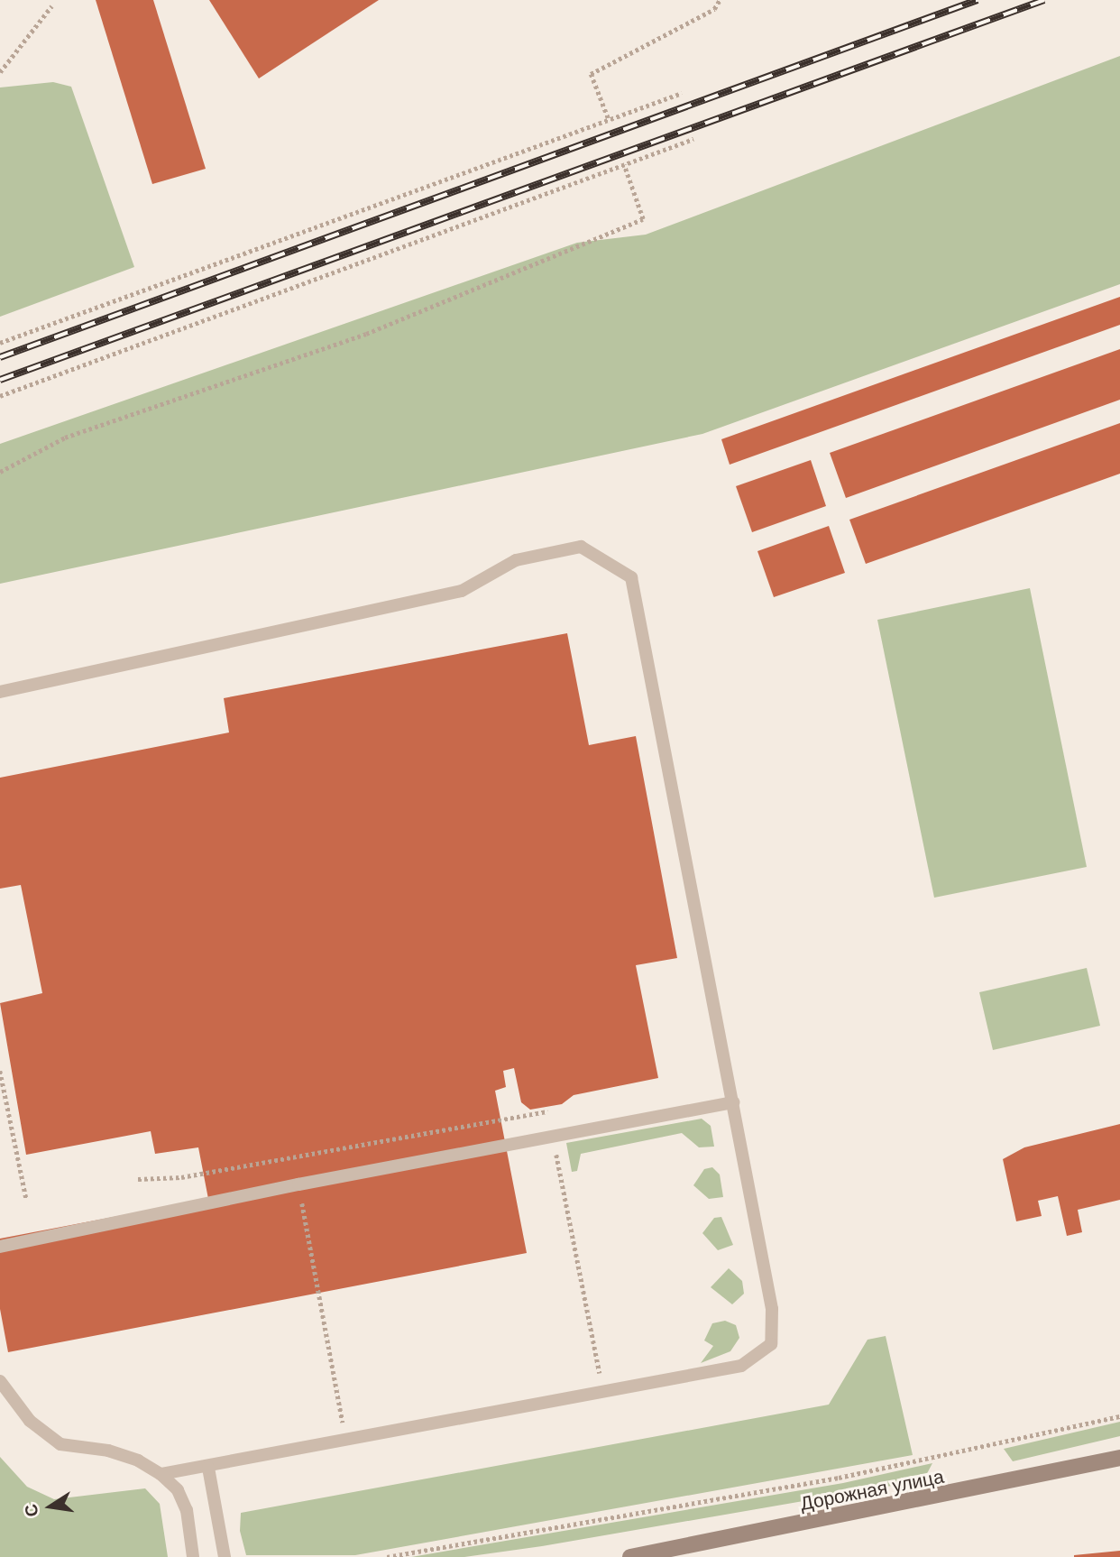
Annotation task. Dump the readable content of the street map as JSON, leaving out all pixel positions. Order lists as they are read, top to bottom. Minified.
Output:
{"streets":{"main road":["Дорожная улица"]},"north":"left"}
